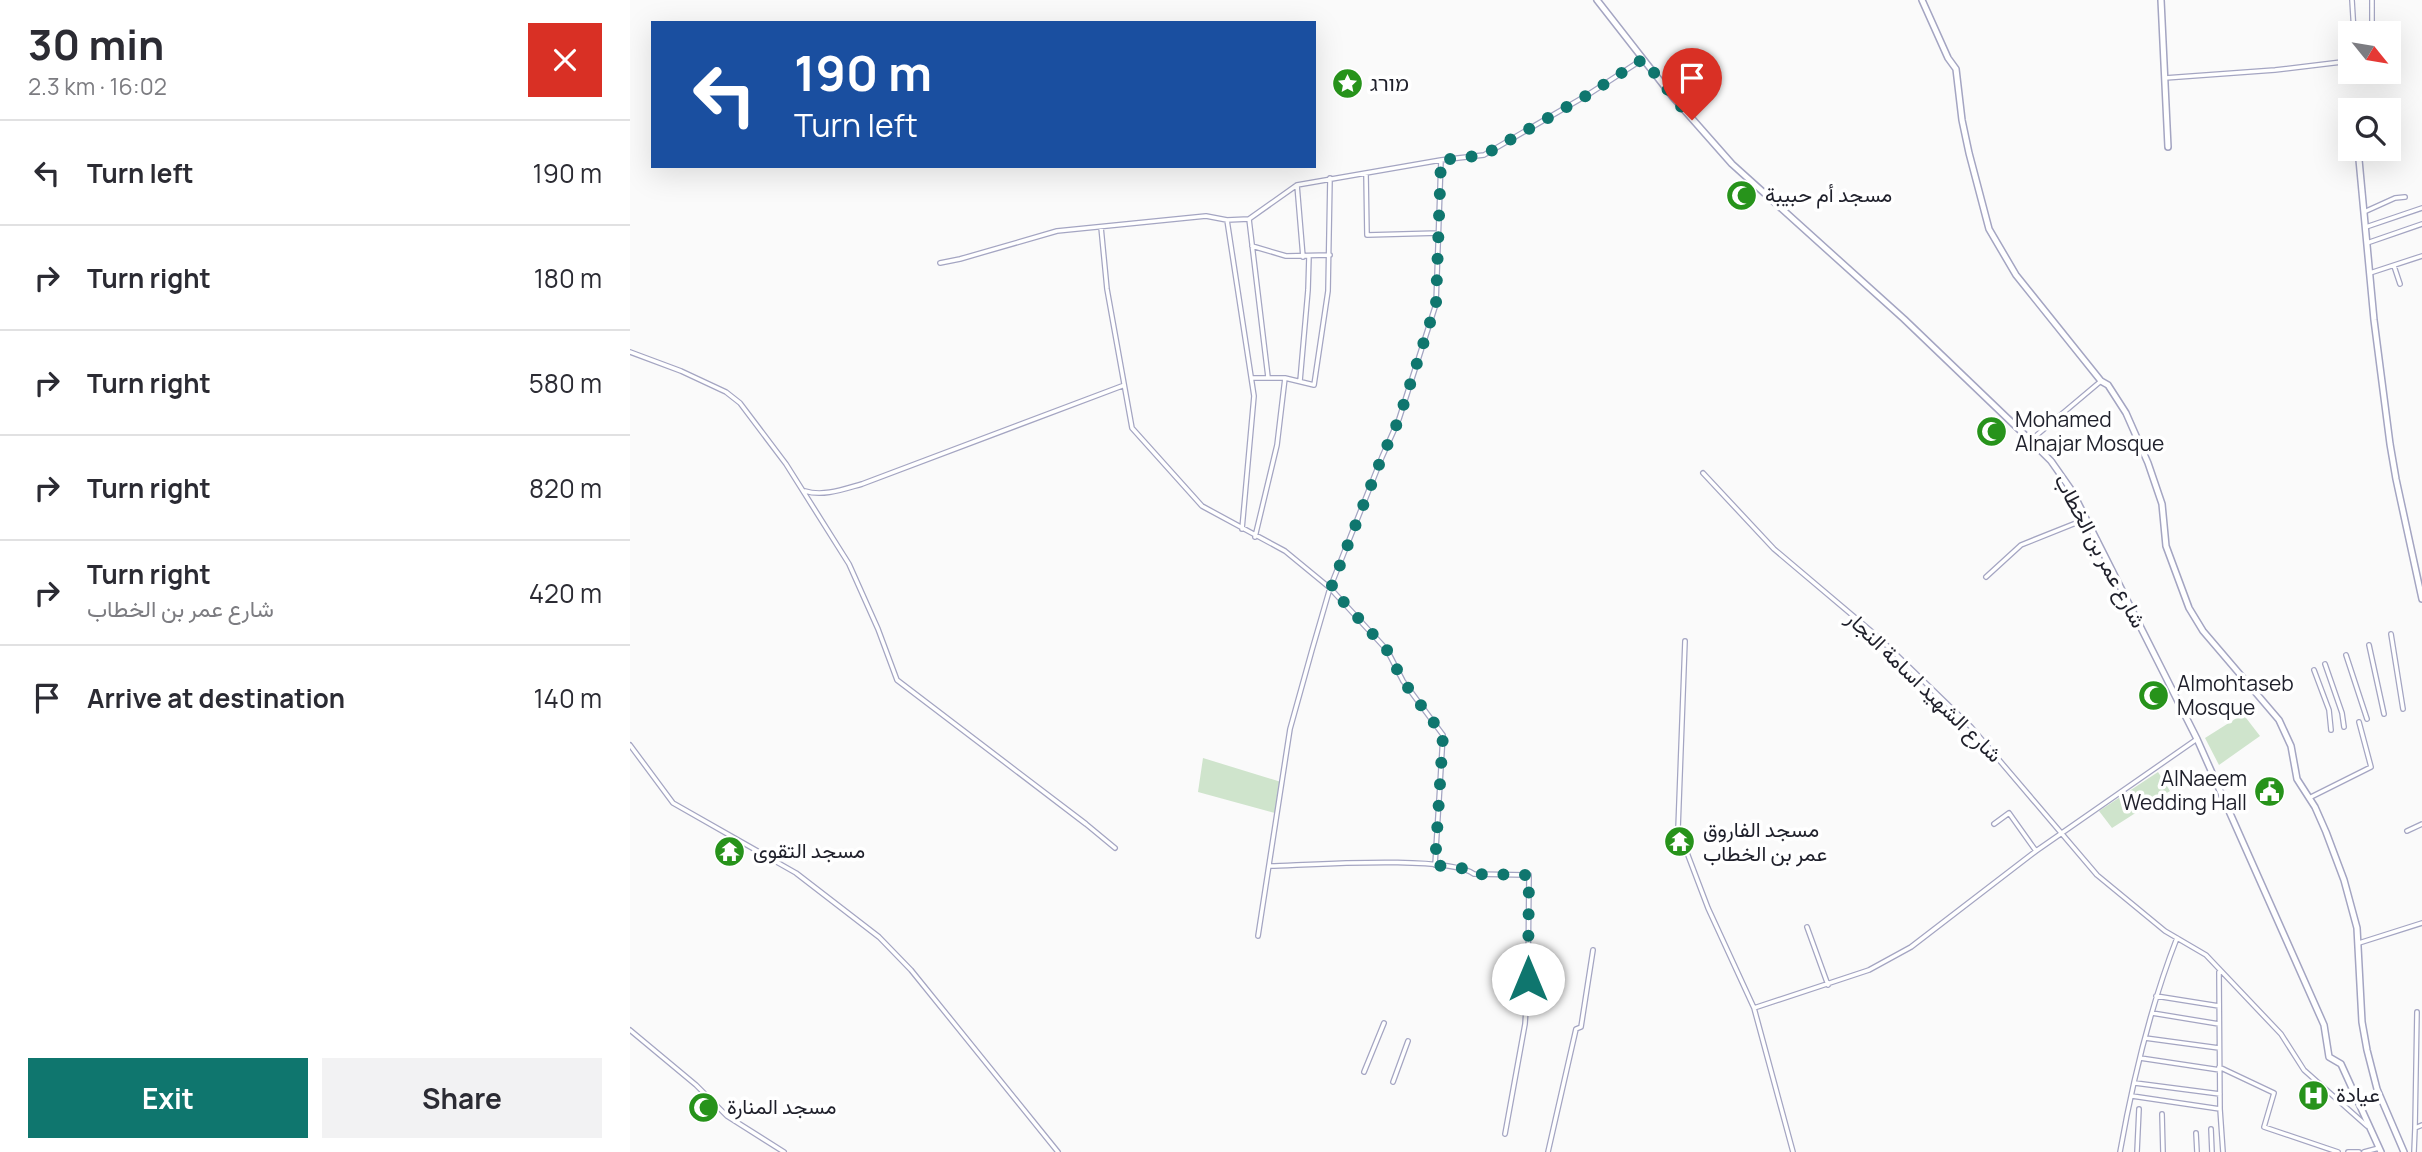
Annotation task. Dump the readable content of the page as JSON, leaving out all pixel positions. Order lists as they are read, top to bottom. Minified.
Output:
{"streets":{"street":["شارع عمر بن الخطاب","شارع الشهيد اسامة النجار"]},"crossings":[["شارع عمر بن الخطاب","شارع الشهيد اسامة النجار"]],"places":{"place":["מורג"],"mosque":["مسجد أم حبيبة","Mohamed Alnajar Mosque","Almohtaseb Mosque","مسجد المنارة"],"public building":["AlNaeem Wedding Hall"],"temple":["مسجد الفاروق عمر بن الخطاب","مسجد التقوى"],"hospital":["عيادة"]},"north":"bottom right","page":{"heading":["30 min","2.3 km · 16:02"],"turn":["190 m","Turn left"],"list":[{"name":"Turn left","value":"190 m"},{"name":"Turn right","value":"180 m"},{"name":"Turn right","value":"580 m"},{"name":"Turn right","value":"820 m"},{"name":"Turn right","note":"شارع عمر بن الخطاب","value":"420 m"},{"name":"Arrive at destination","value":"140 m"}],"buttons":["Exit","Share"]}}
